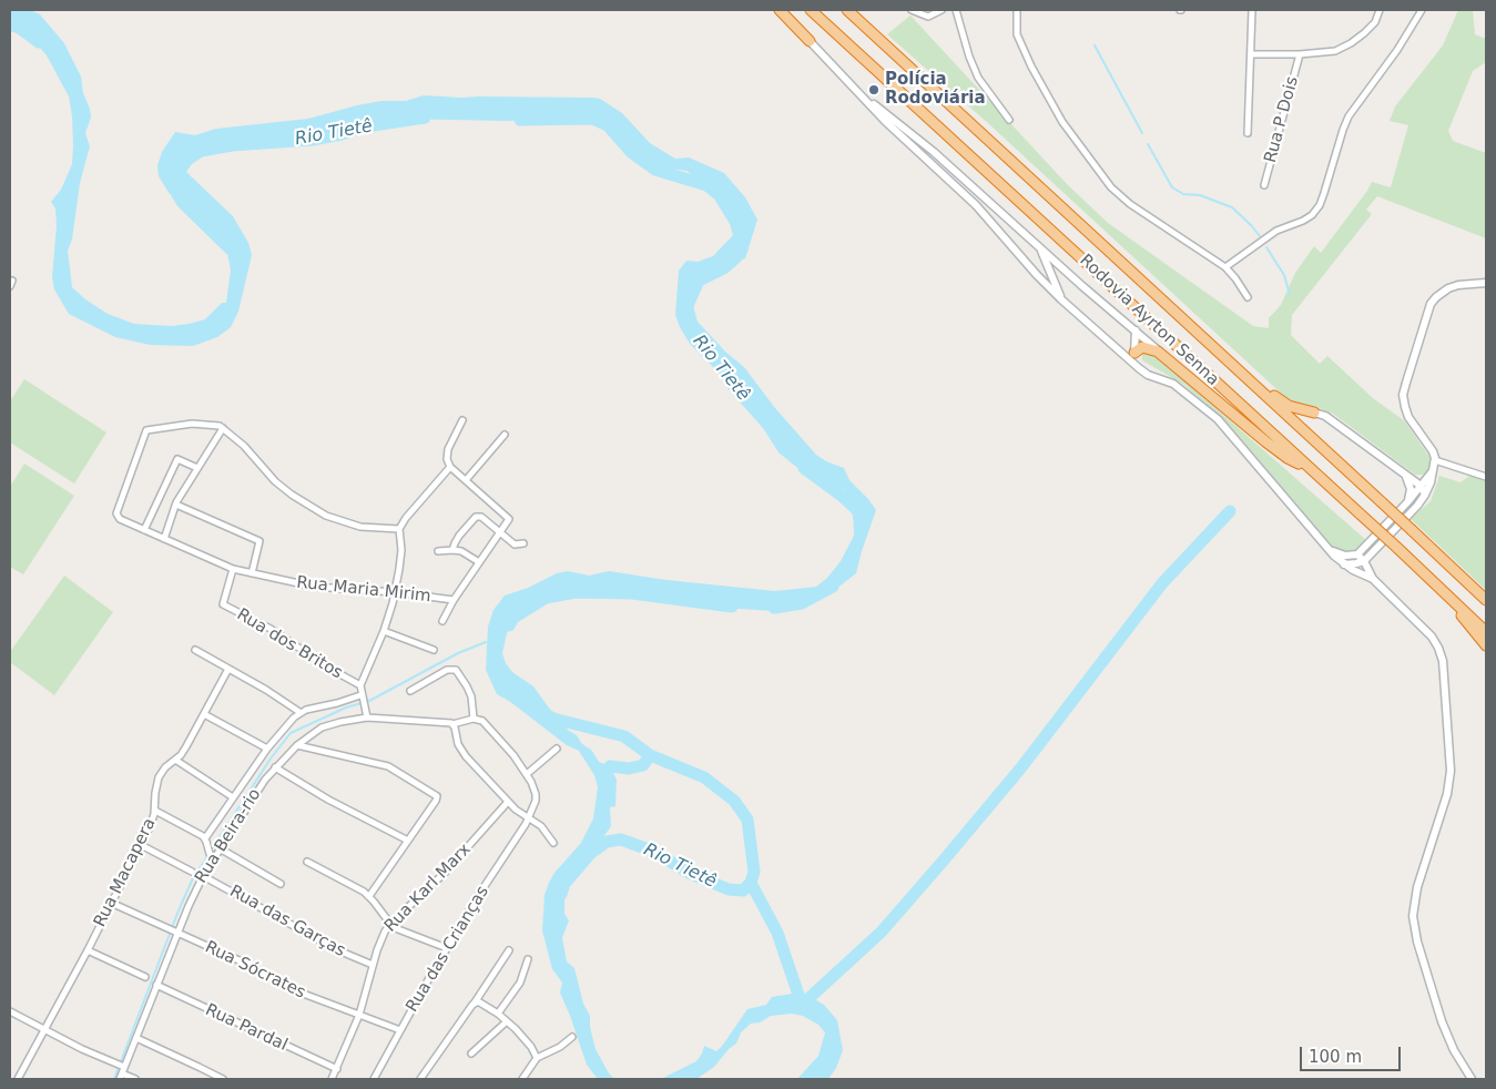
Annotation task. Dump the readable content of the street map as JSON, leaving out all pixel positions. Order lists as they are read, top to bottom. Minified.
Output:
{"streets":{"highway":["Rodovia Ayrton Senna"],"street":["Rua P Dois","Rua Maria Mirim","Rua dos Britos","Rua Beira-rio","Rua Macapera","Rua Karl Marx","Rua das Garças","Rua das Crianças","Rua Sócrates","Rua Pardal"]},"crossings":[["Rua Maria Mirim","Rua dos Britos"],["Rua Beira-rio","Rua das Garças"],["Rua Beira-rio","Rua Sócrates"],["Rua Beira-rio","Rua Pardal"],["Rua Macapera","Rua Sócrates"],["Rua Karl Marx","Rua das Garças"],["Rua Karl Marx","Rua Sócrates"],["Rua Karl Marx","Rua Pardal"],["Rua das Crianças","Rua Sócrates"]],"water":["Rio Tietê"],"places":["Polícia Rodoviária"],"scale_bar":"100 m"}
